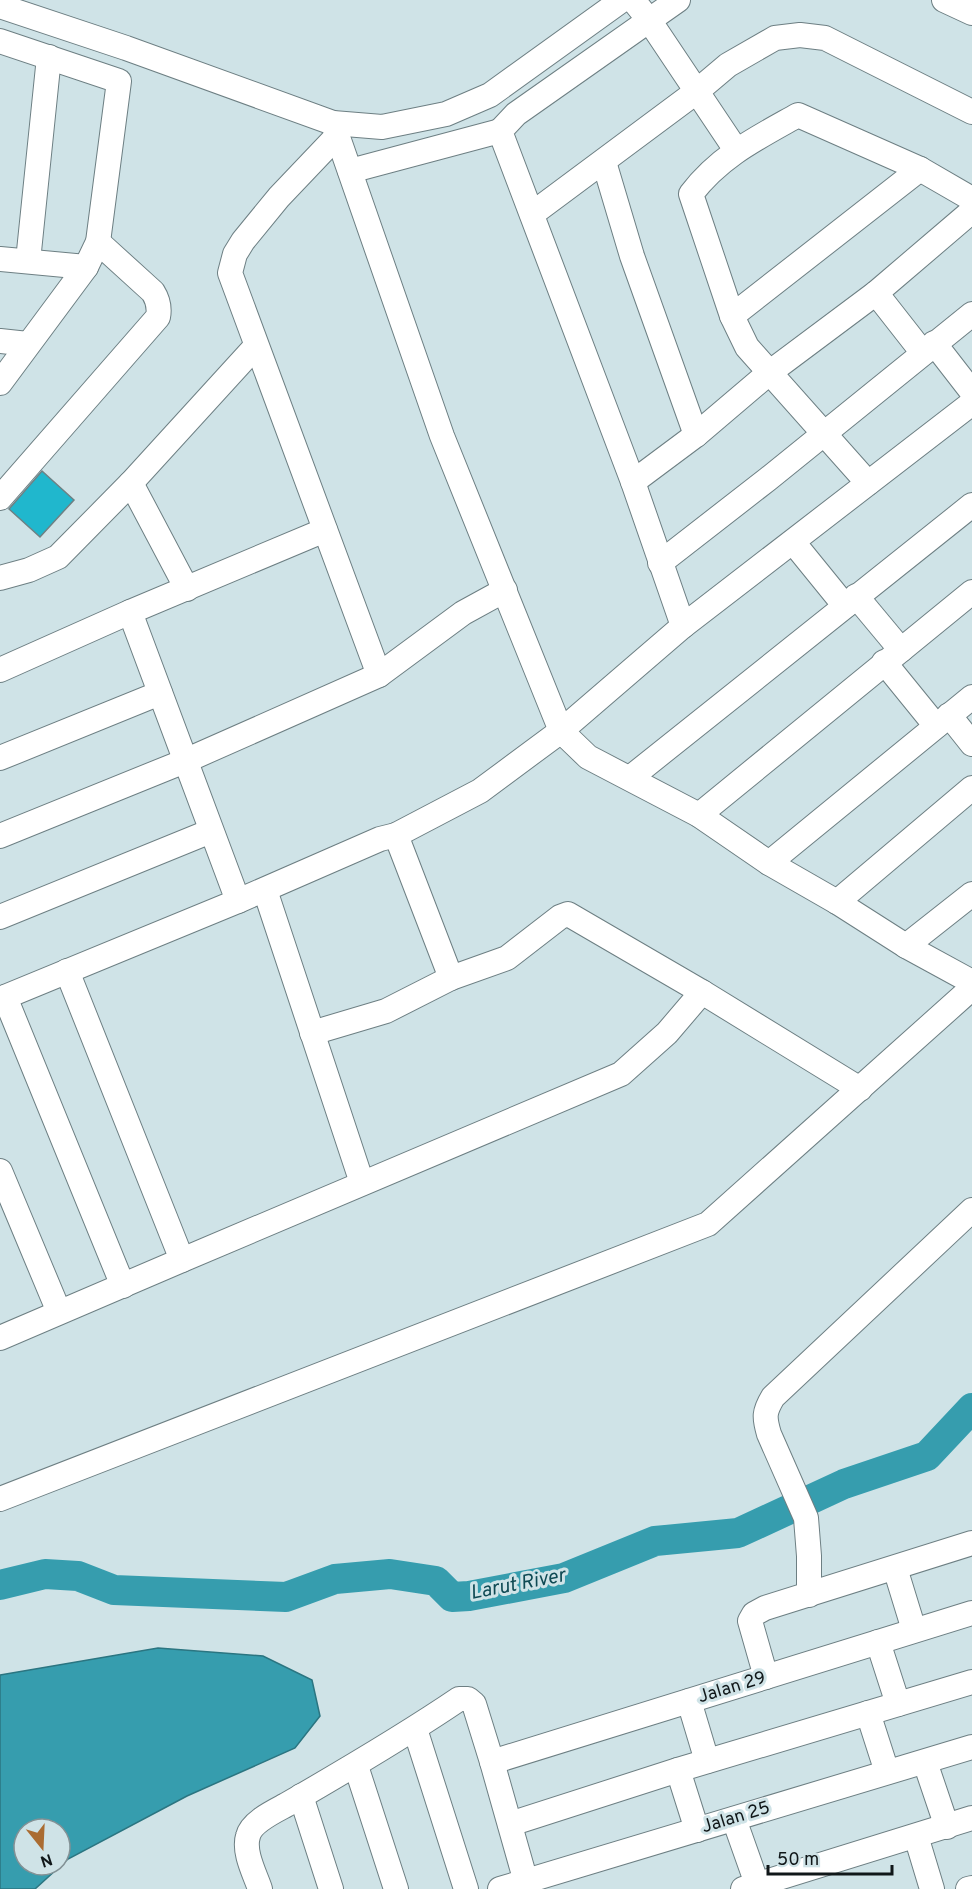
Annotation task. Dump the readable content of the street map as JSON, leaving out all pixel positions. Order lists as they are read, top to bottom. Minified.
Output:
{"streets":{"street":["Jalan 29","Jalan 25"]},"water":["Larut River"],"scale_bar":"50 m","north":"bottom"}
